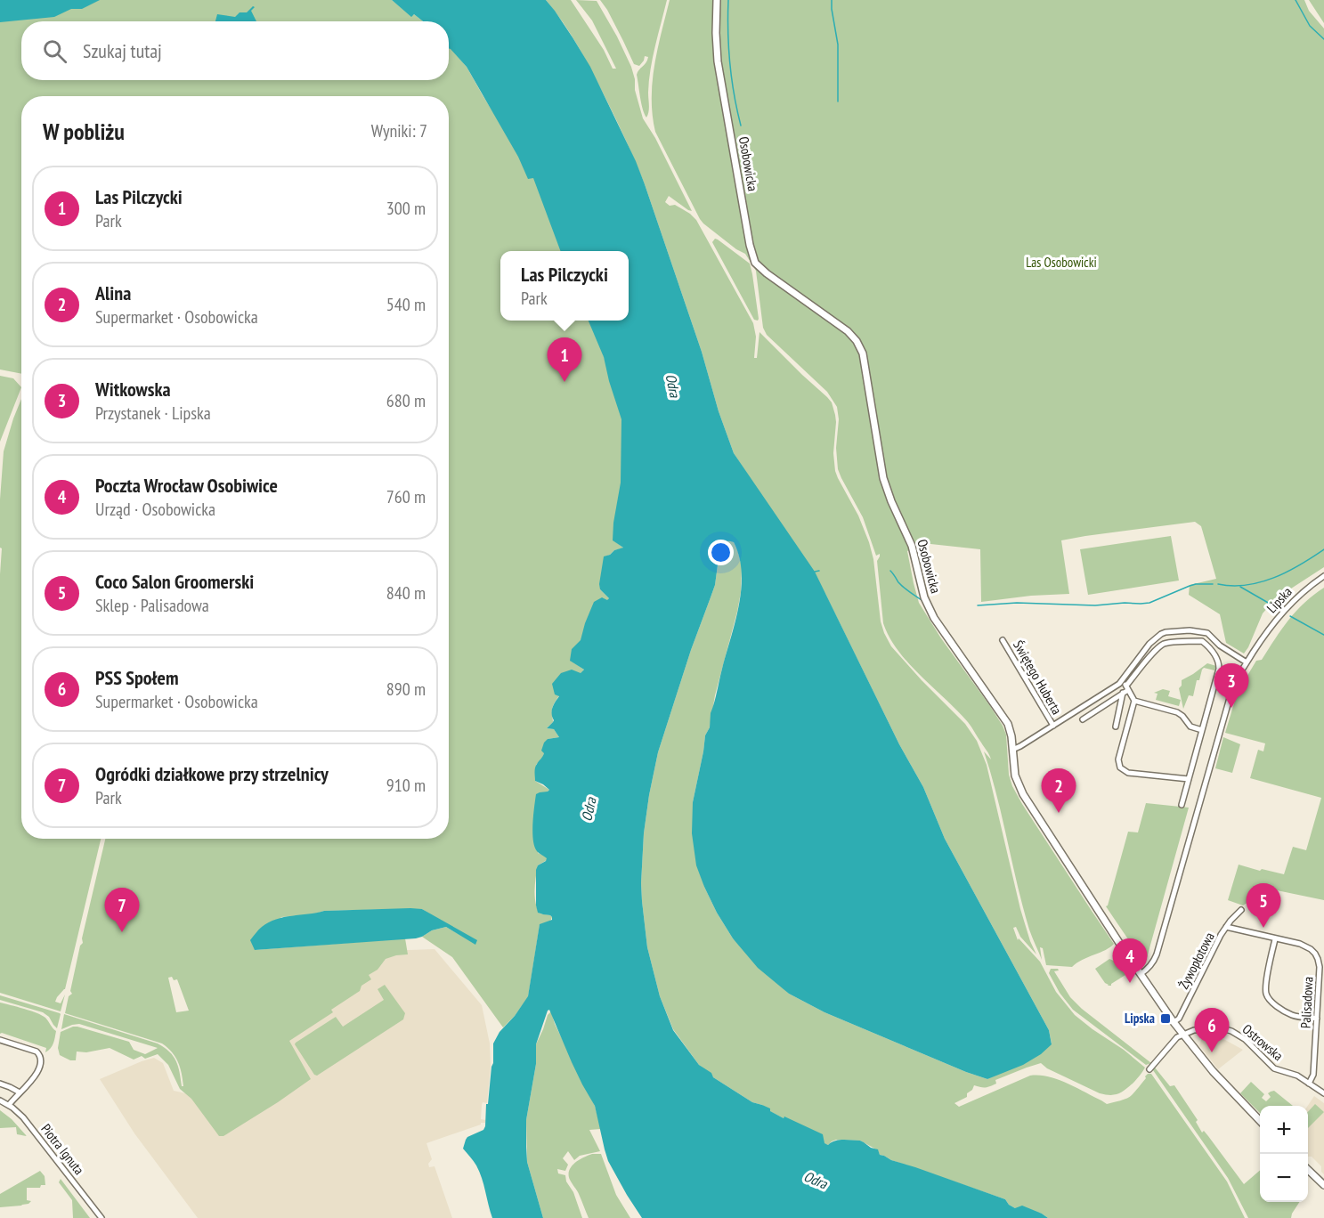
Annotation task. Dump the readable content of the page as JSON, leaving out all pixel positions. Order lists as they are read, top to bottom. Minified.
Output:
{"streets":{"street":["Osobowicka","Lipska","Świętego Huberta","Żywopłotowa","Palisadowa","Ostrowska","Piotra Ignuta"]},"crossings":[["Osobowicka","Lipska"],["Osobowicka","Żywopłotowa"],["Osobowicka","Ostrowska"],["Żywopłotowa","Palisadowa"],["Palisadowa","Ostrowska"]],"water":["Odra"],"parks":["Las Osobowicki"],"places":{"transit":["Lipska"]},"page":{"search":"Szukaj tutaj","heading":["W pobliżu","Wyniki: 7"],"list":[{"mark":"1","name":"Las Pilczycki","note":"Park","value":"300 m"},{"mark":"2","name":"Alina","note":"Supermarket · Osobowicka","value":"540 m"},{"mark":"3","name":"Witkowska","note":"Przystanek · Lipska","value":"680 m"},{"mark":"4","name":"Poczta Wrocław Osobiwice","note":"Urząd · Osobowicka","value":"760 m"},{"mark":"5","name":"Coco Salon Groomerski","note":"Sklep · Palisadowa","value":"840 m"},{"mark":"6","name":"PSS Społem","note":"Supermarket · Osobowicka","value":"890 m"},{"mark":"7","name":"Ogródki działkowe przy strzelnicy","note":"Park","value":"910 m"}],"popup":["Las Pilczycki","Park"],"pins":["1","3","2","5","7","4","6"],"map_buttons":["+","−"]}}
